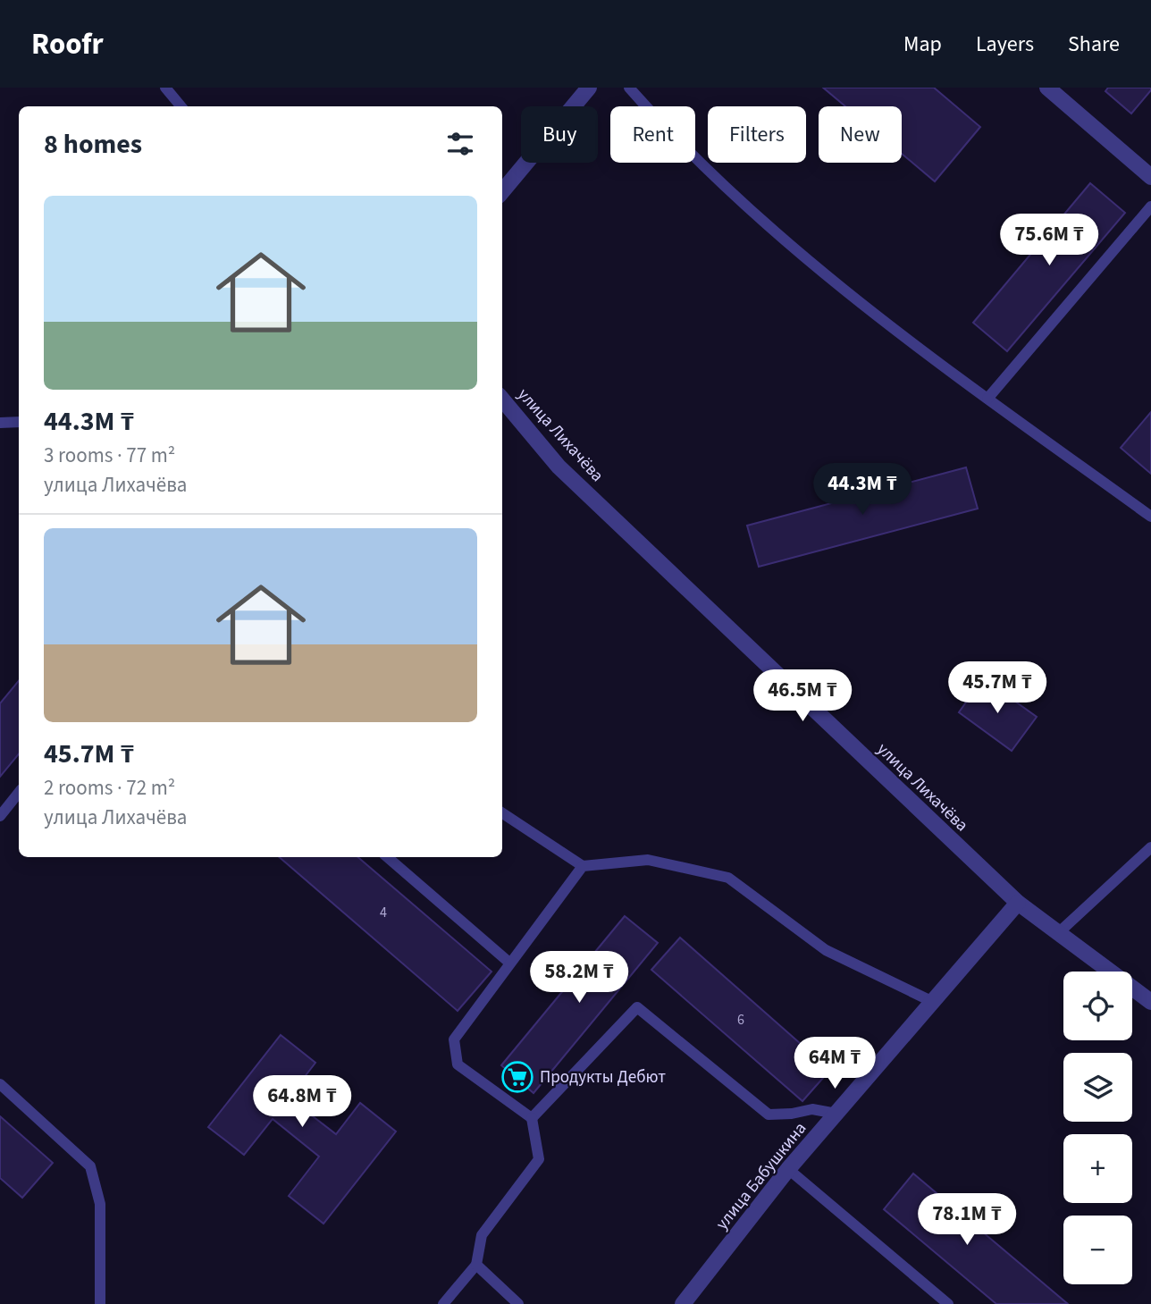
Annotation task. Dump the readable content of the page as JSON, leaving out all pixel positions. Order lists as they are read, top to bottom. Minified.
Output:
{"streets":{"street":["улица Лихачёва","улица Бабушкина"]},"crossings":[["улица Лихачёва","улица Бабушкина"]],"places":{"supermarket":["Продукты Дебют"]},"house_numbers":["4","6"],"page":{"header":"Roofr","nav":["Map","Layers","Share"],"chip":["Buy","Rent","Filters","New"],"heading":"8 homes","list":[{"name":"44.3M ₸","note":"3 rooms · 77 m² · улица Лихачёва"},{"name":"45.7M ₸","note":"2 rooms · 72 m² · улица Лихачёва"}],"price":["75.6M ₸","44.3M ₸","45.7M ₸","46.5M ₸","58.2M ₸","64M ₸","64.8M ₸","78.1M ₸"],"map_buttons":["+","−"]}}
